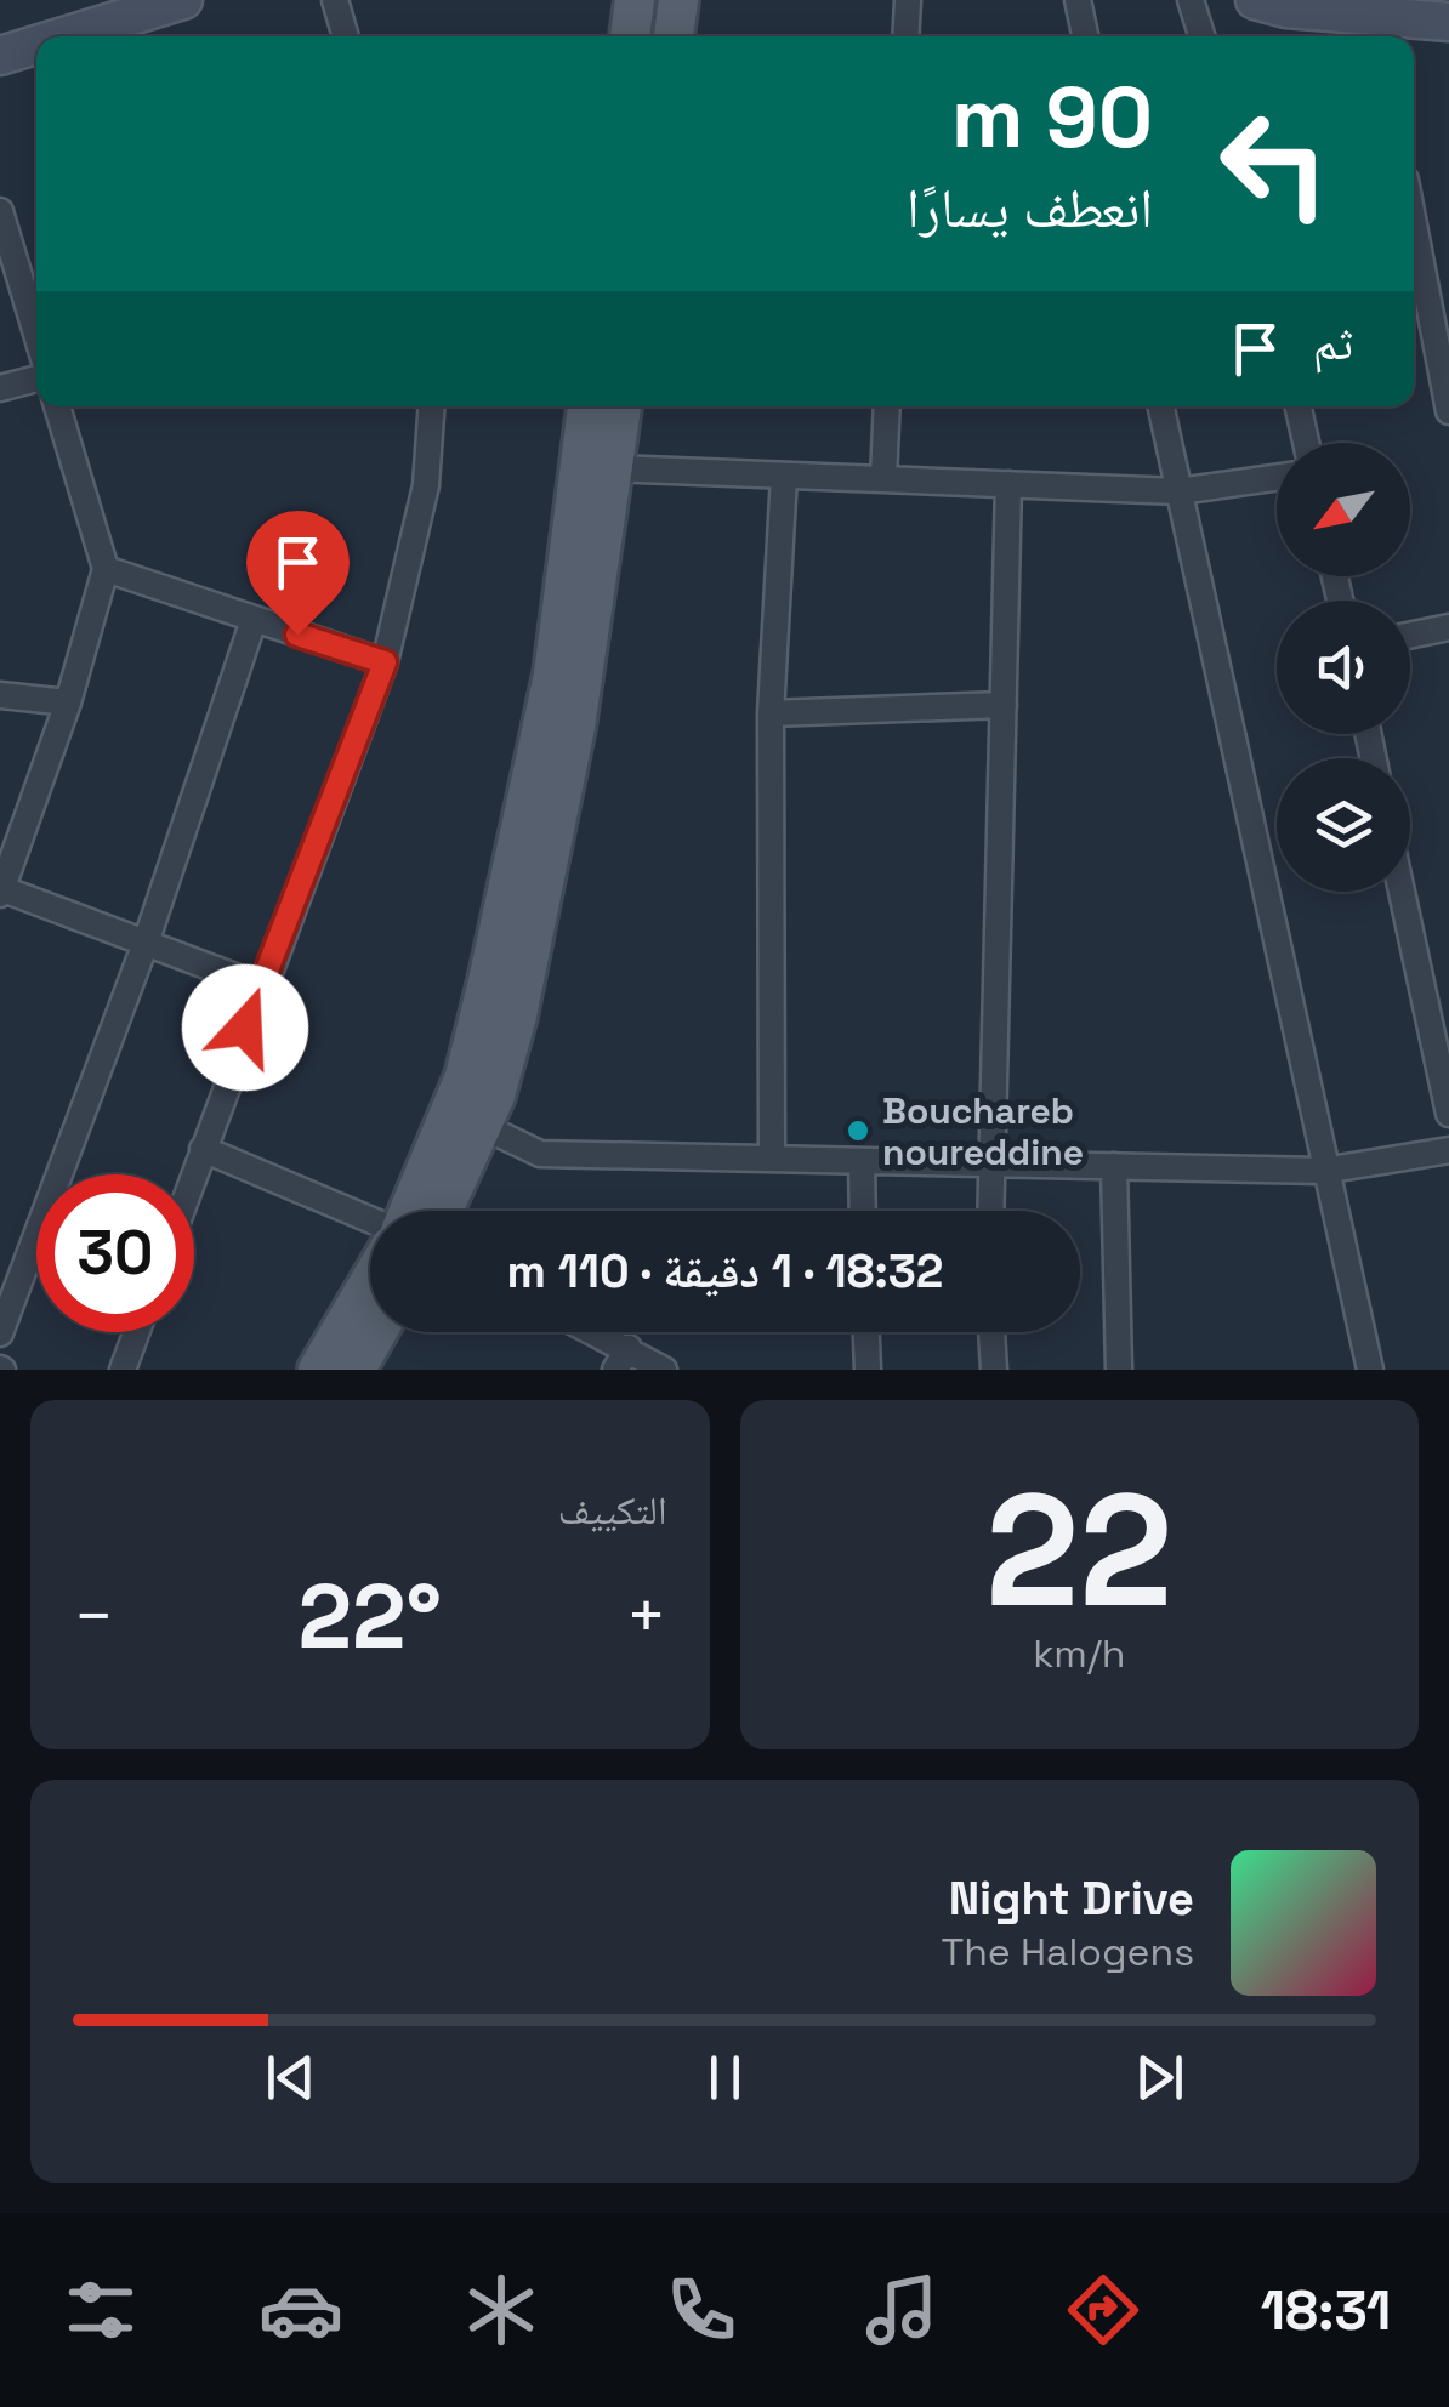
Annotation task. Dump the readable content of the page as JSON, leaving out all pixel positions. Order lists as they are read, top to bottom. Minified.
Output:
{"places":["Bouchareb noureddine"],"north":"bottom left","page":{"turn":["90 m","انعطف يسارًا"],"then":"ثم","limit":"30","trip":"18:32 · 1 دقيقة · 110 m","tile":[["22","km/h"],"التكييف"],"heat":["−","22°","+"],"song":["Night Drive","The Halogens"],"tabs":"18:31"}}
